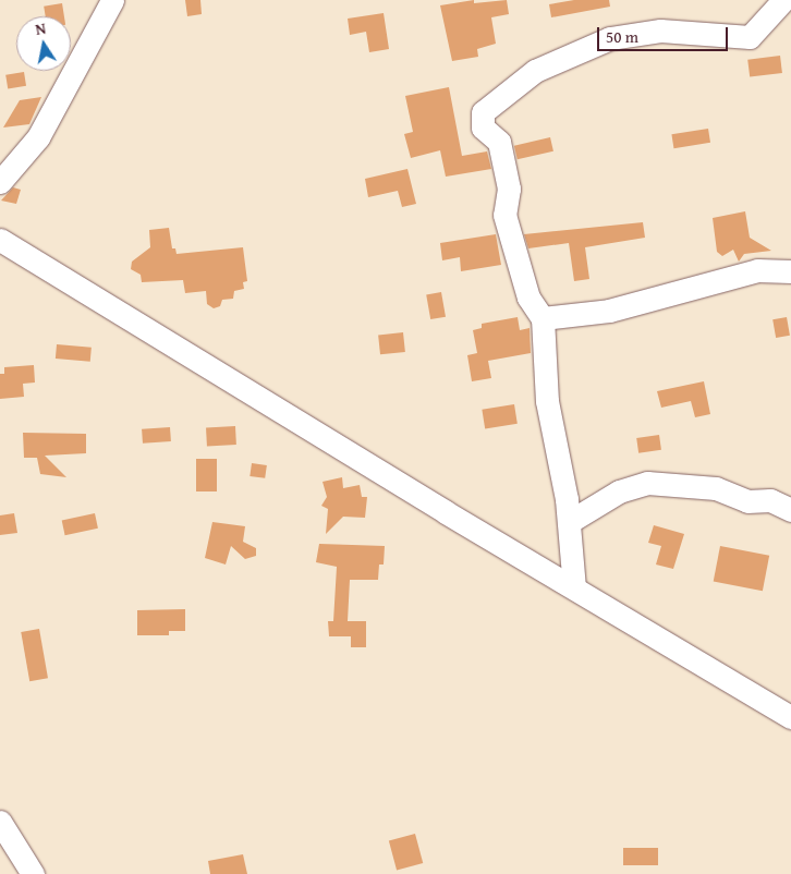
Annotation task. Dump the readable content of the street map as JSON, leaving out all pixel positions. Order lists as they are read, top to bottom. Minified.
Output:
{"scale_bar":"50 m","north":"top"}
